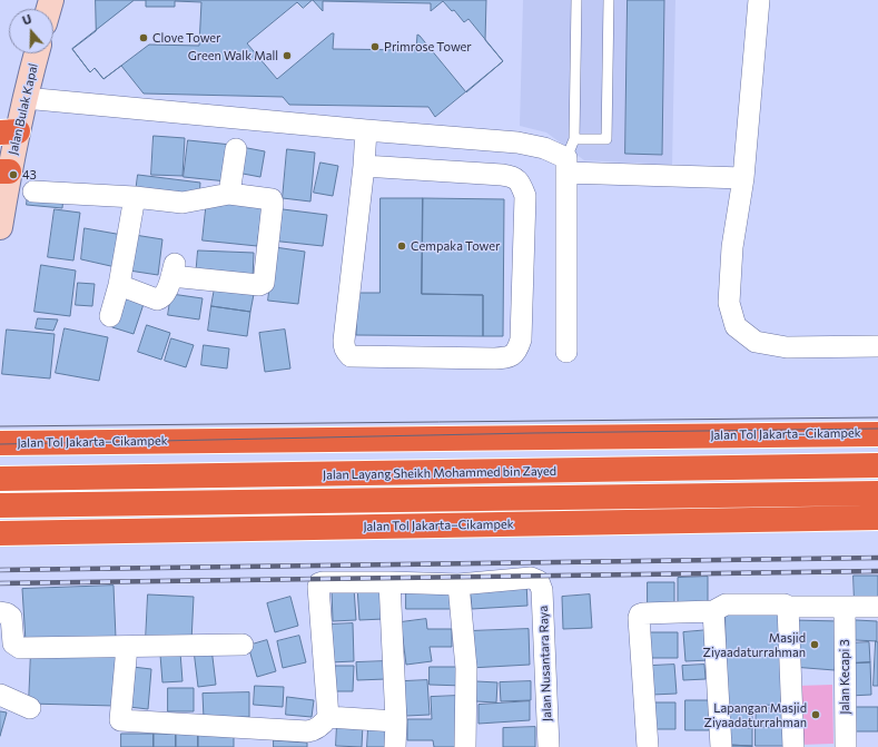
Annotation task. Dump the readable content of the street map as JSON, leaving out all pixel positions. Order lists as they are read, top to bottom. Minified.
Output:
{"streets":{"highway":["Jalan Tol Jakarta–Cikampek","Jalan Layang Sheikh Mohammed bin Zayed"],"main road":["Jalan Bulak Kapal"],"street":["Jalan Nusantara Raya","Jalan Kecapi 3"]},"places":["Clove Tower","Primrose Tower","Green Walk Mall","43","Cempaka Tower","Masjid Ziyaadaturrahman","Lapangan Masjid Ziyaadaturrahman"],"north":"top"}
